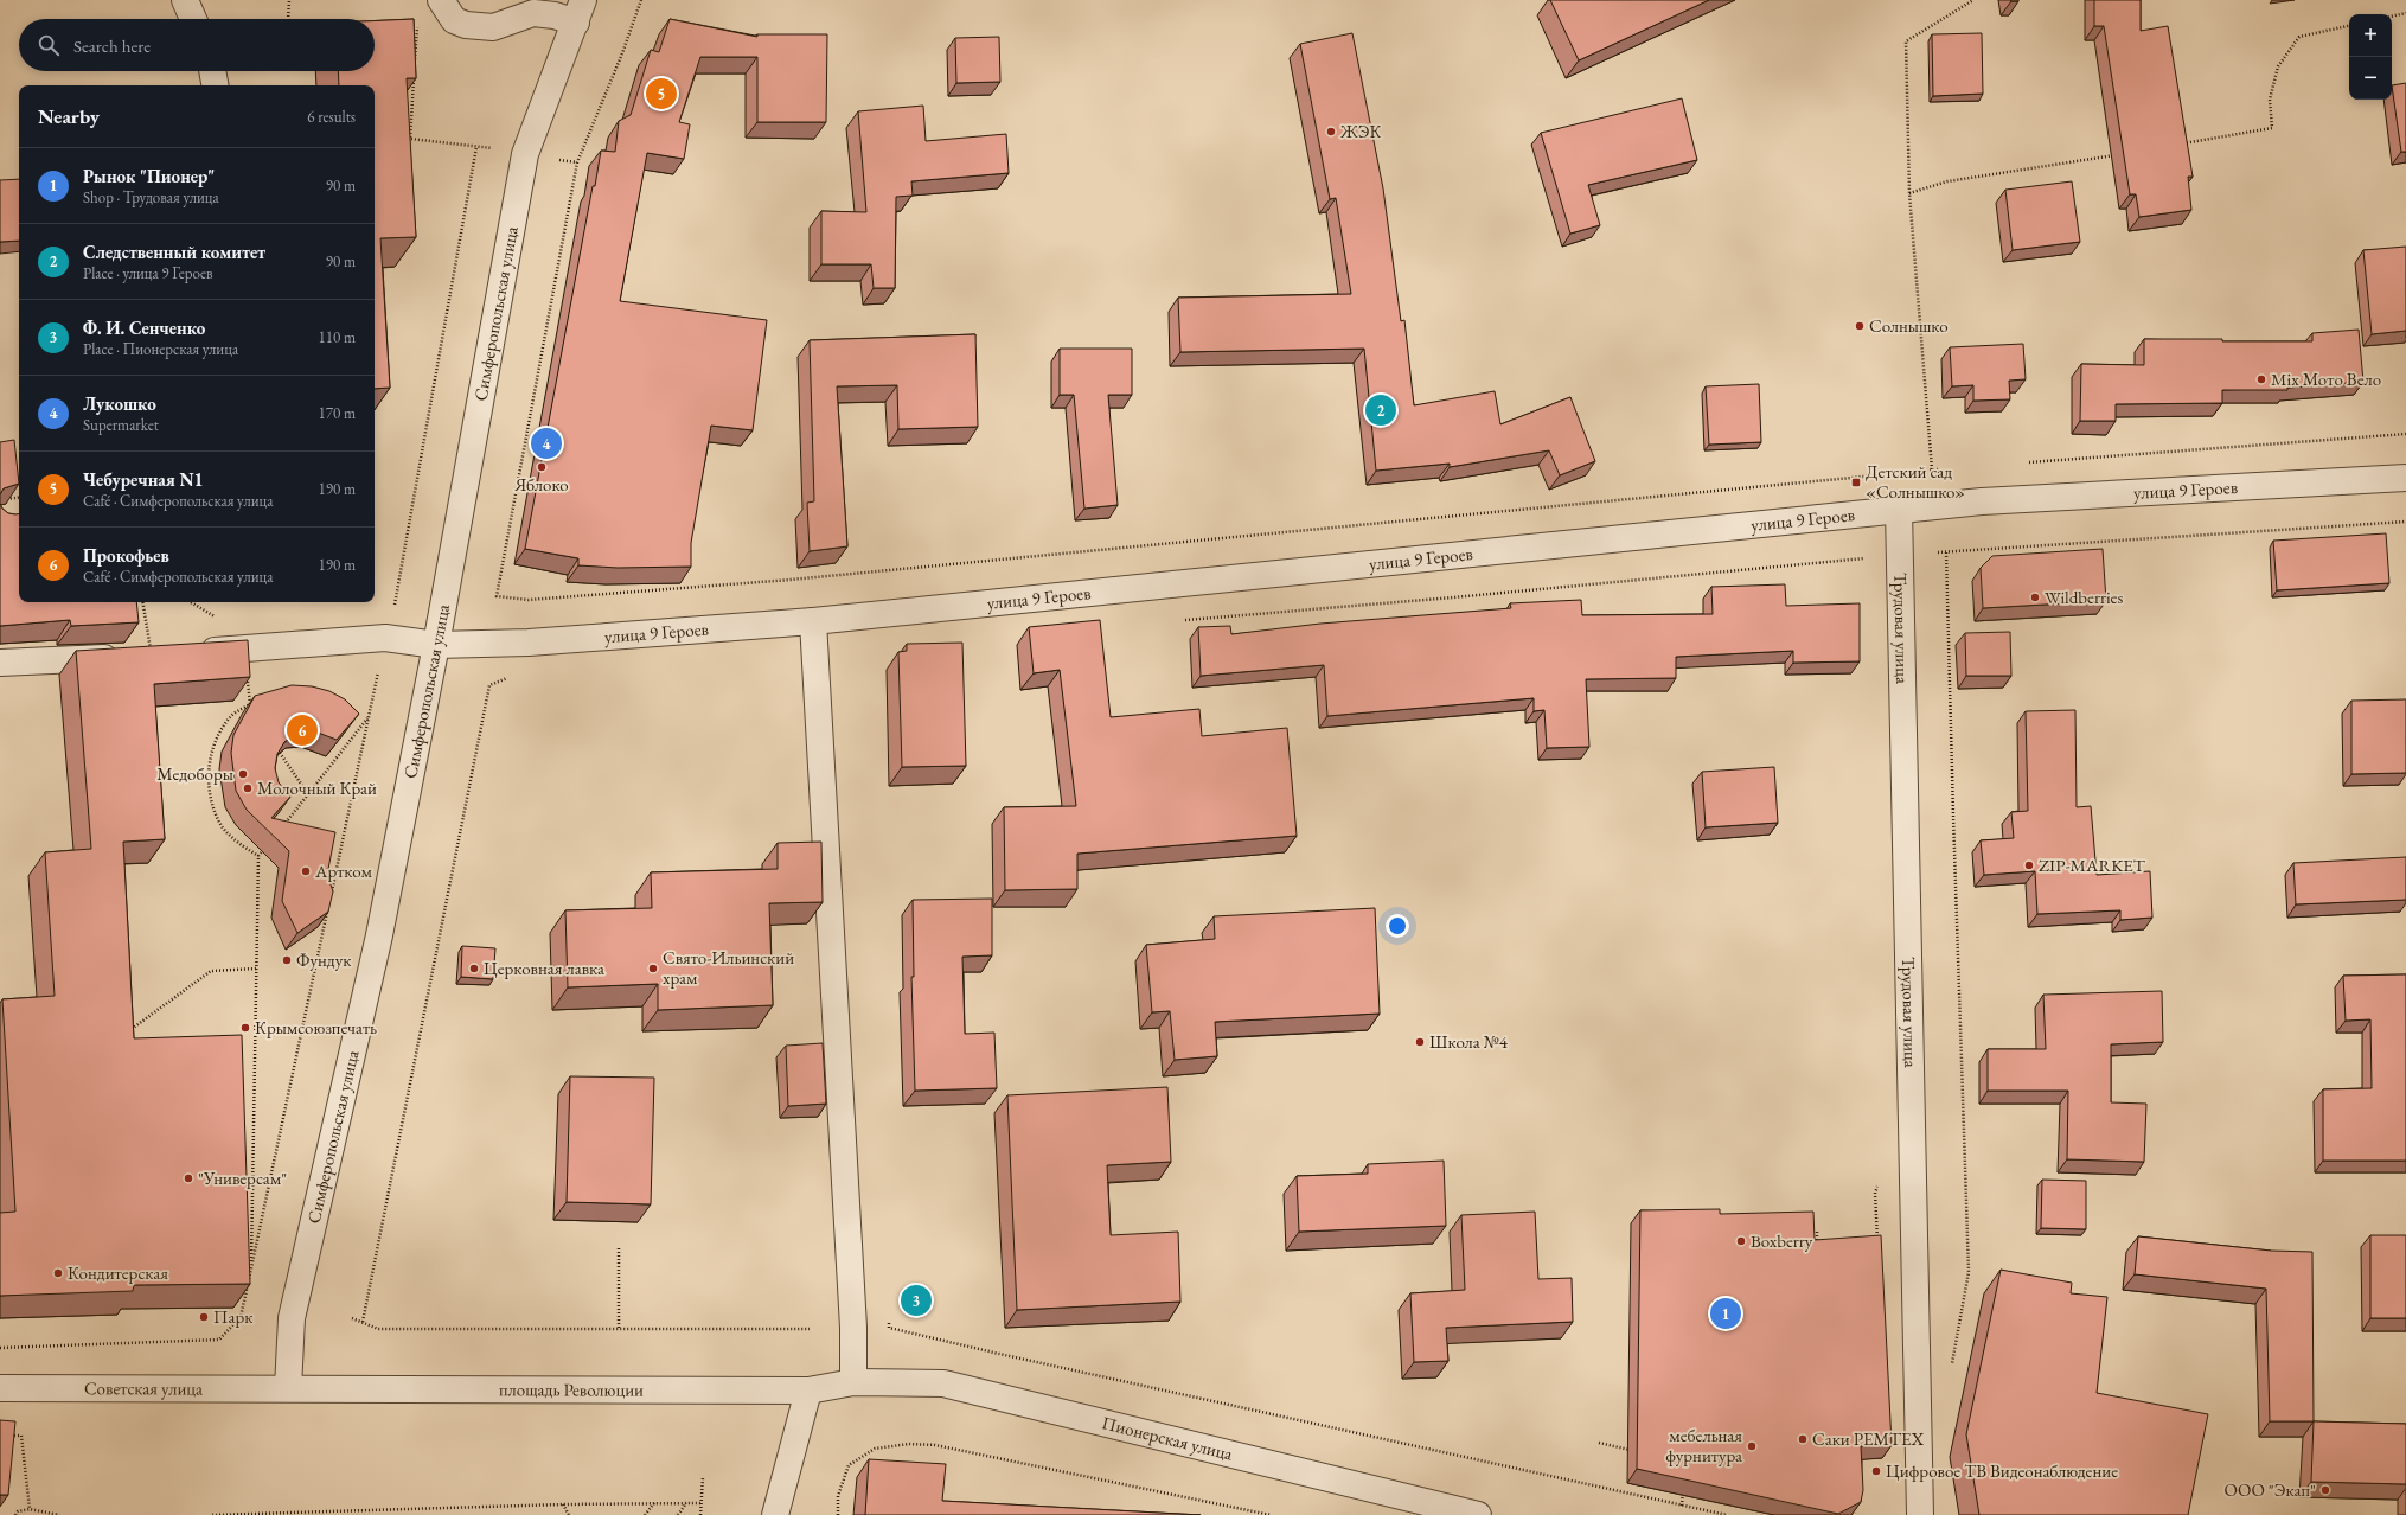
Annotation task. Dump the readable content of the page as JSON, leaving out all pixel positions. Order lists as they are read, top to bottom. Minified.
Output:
{"streets":{"street":["Симферопольская улица","улица 9 Героев","Трудовая улица","Советская улица","площадь Революции","Пионерская улица"]},"crossings":[["Симферопольская улица","улица 9 Героев"],["Симферопольская улица","Советская улица"],["Симферопольская улица","площадь Революции"],["улица 9 Героев","Трудовая улица"],["Советская улица","площадь Революции"],["площадь Революции","Пионерская улица"]],"places":{"other":["ЖЭК","Солнышко","Mix Мото Вело","Яблоко","Wildberries","Медоборы","Молочный Край","ZIP-MARKET","Артком","Фундук","Церковная лавка","Свято-Ильинский храм","Крымсоюзпечать","Школа №4","\"Универсам\"","Boxberry","Кондитерская","Парк","Саки РЕМТЕХ","мебельная фурнитура","Цифровое ТВ Видеонаблюдение","ООО \"Экап\""],"transit":["Детский сад «Солнышко»"]},"page":{"map_buttons":["+","−"],"search":"Search here","pins":["5","2","4","6","3","1"],"heading":["Nearby","6 results"],"list":[{"mark":"1","name":"Рынок \"Пионер\"","note":"Shop · Трудовая улица","value":"90 m"},{"mark":"2","name":"Следственный комитет","note":"Place · улица 9 Героев","value":"90 m"},{"mark":"3","name":"Ф. И. Сенченко","note":"Place · Пионерская улица","value":"110 m"},{"mark":"4","name":"Лукошко","note":"Supermarket","value":"170 m"},{"mark":"5","name":"Чебуречная N1","note":"Café · Симферопольская улица","value":"190 m"},{"mark":"6","name":"Прокофьев","note":"Café · Симферопольская улица","value":"190 m"}]}}
